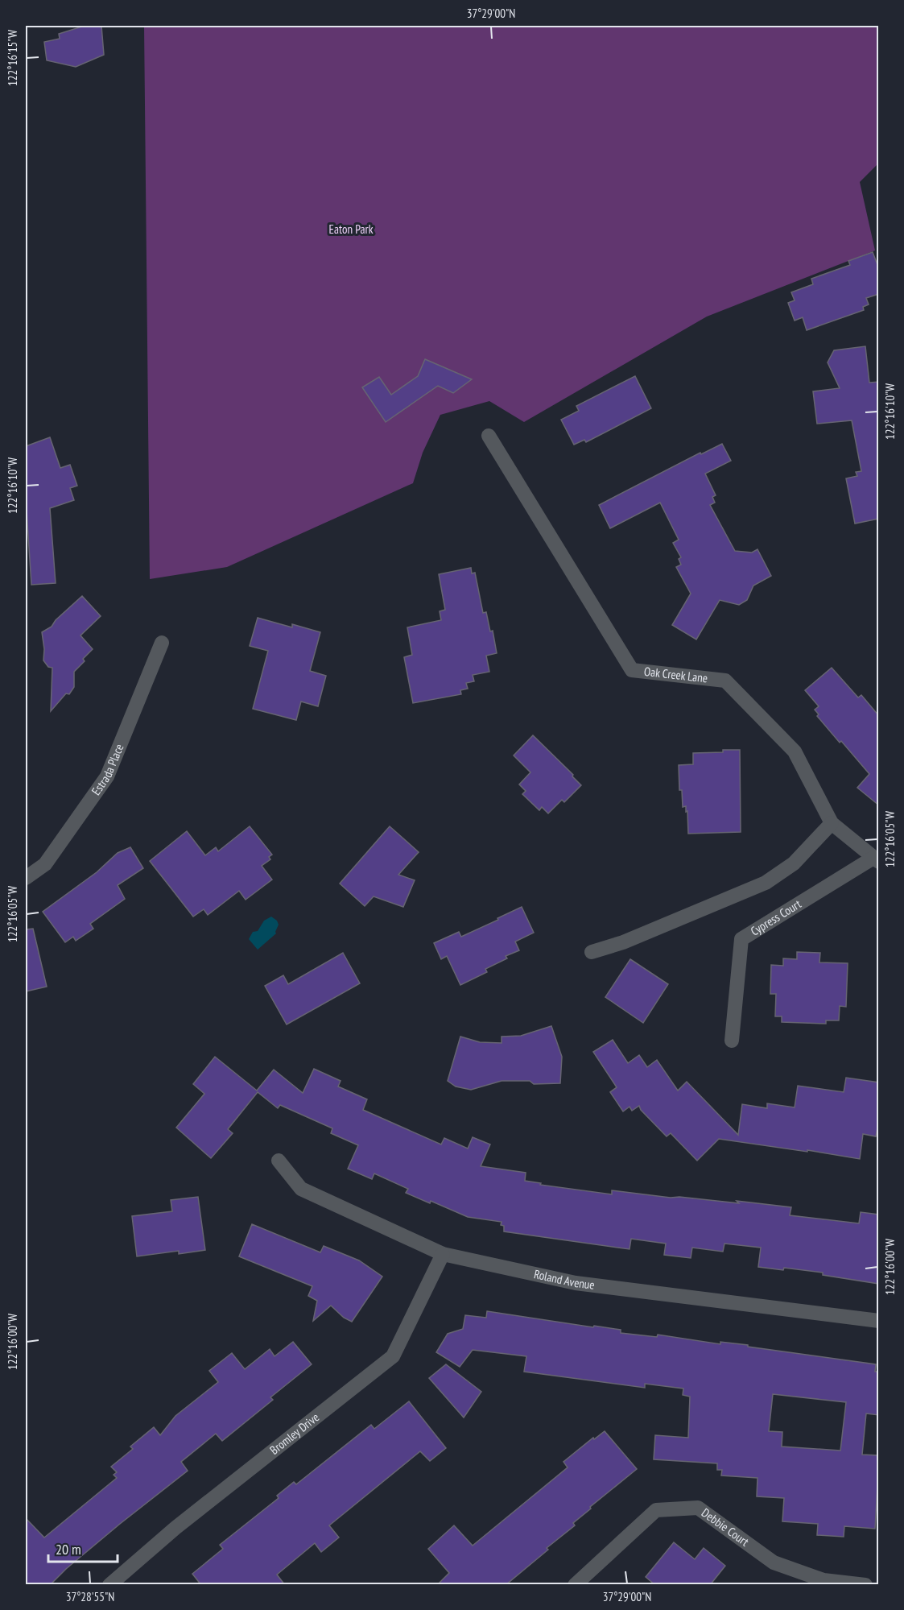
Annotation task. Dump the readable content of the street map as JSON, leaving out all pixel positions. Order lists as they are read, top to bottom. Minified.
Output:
{"streets":{"street":["Oak Creek Lane","Estrada Place","Cypress Court","Roland Avenue","Bromley Drive","Debbie Court"]},"crossings":[["Oak Creek Lane","Cypress Court"],["Roland Avenue","Bromley Drive"]],"parks":["Eaton Park"],"scale_bar":"20 m","coordinates":["37°29'00\"N","122°16'15\"W","122°16'10\"W","122°16'05\"W","122°16'00\"W","37°28'55\"N"]}
